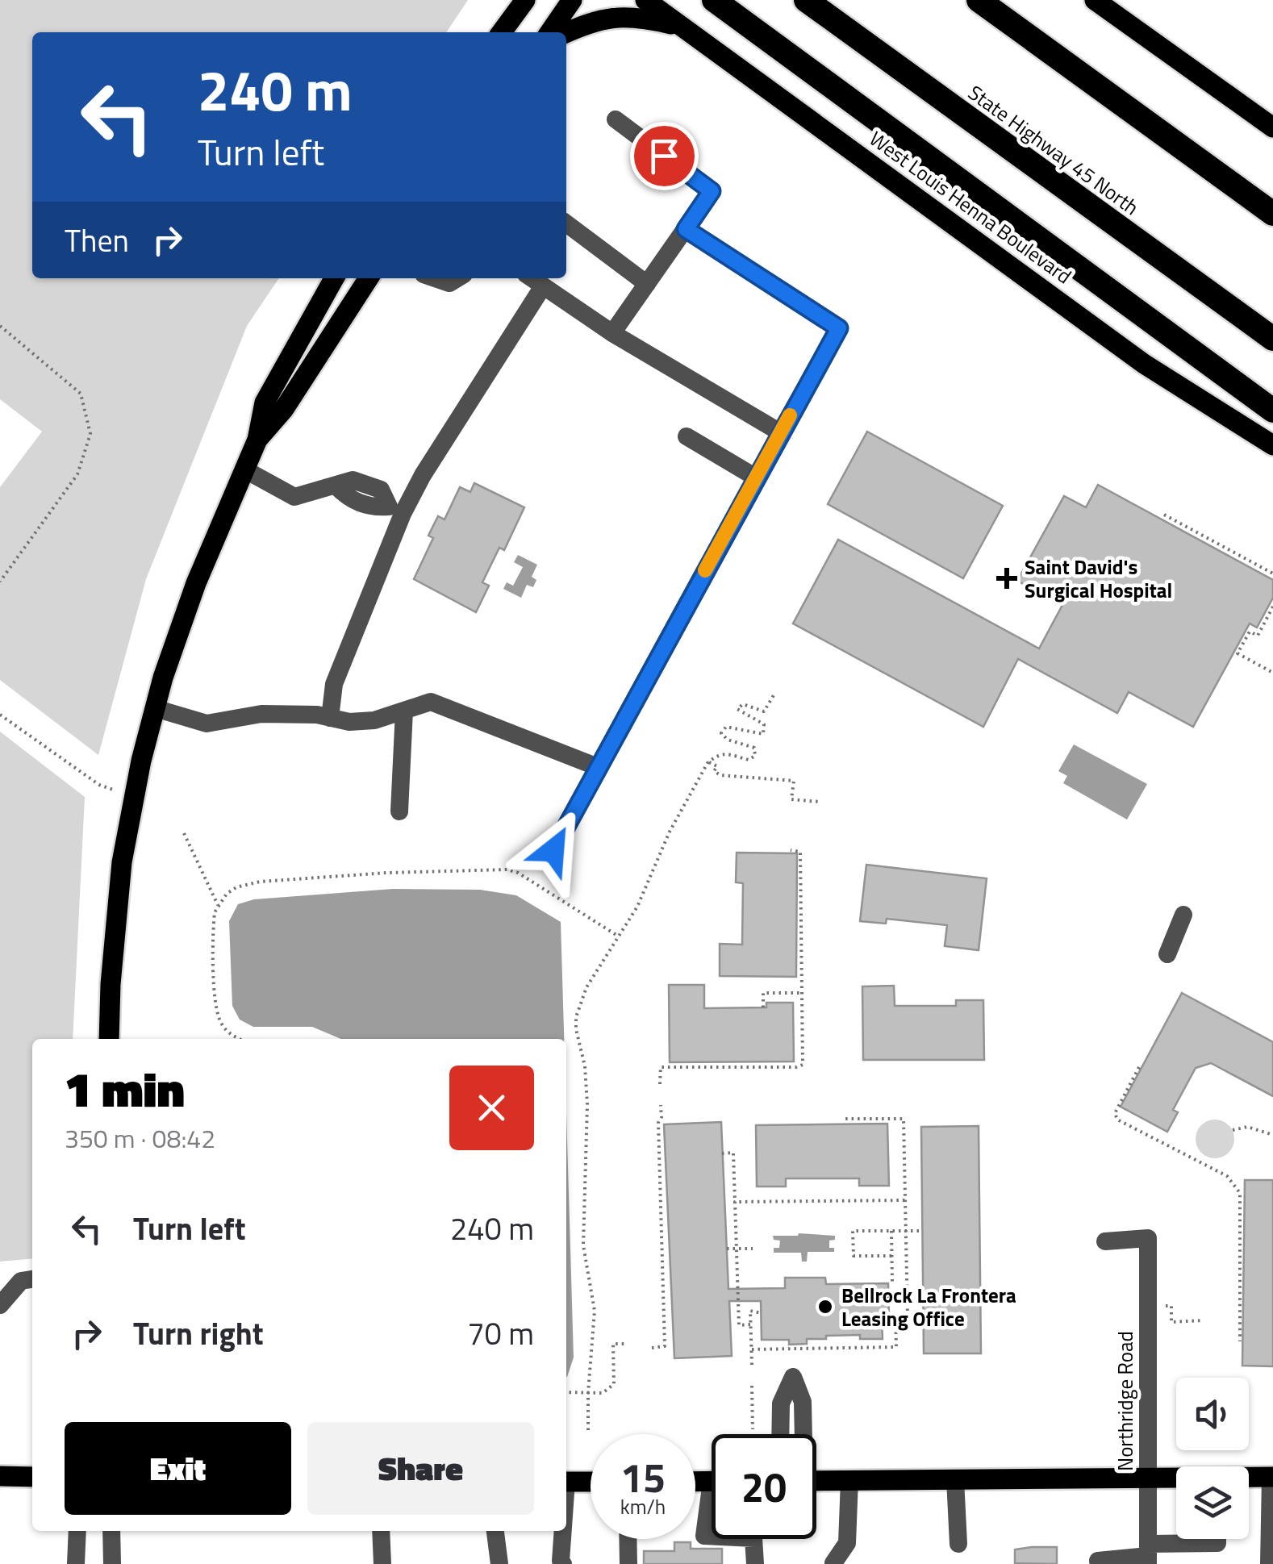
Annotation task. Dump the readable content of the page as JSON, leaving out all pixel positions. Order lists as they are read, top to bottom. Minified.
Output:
{"streets":{"highway":["State Highway 45 North"],"main road":["West Louis Henna Boulevard"],"street":["Northridge Road"]},"places":{"health":["Saint David's Surgical Hospital"],"other":["Bellrock La Frontera Leasing Office"]},"page":{"turn":["240 m","Turn left"],"then":"Then","heading":["1 min","350 m · 08:42"],"list":[{"name":"Turn left","value":"240 m"},{"name":"Turn right","value":"70 m"}],"buttons":["Exit","Share"],"speed":"15 km/h","limit":"20"}}
